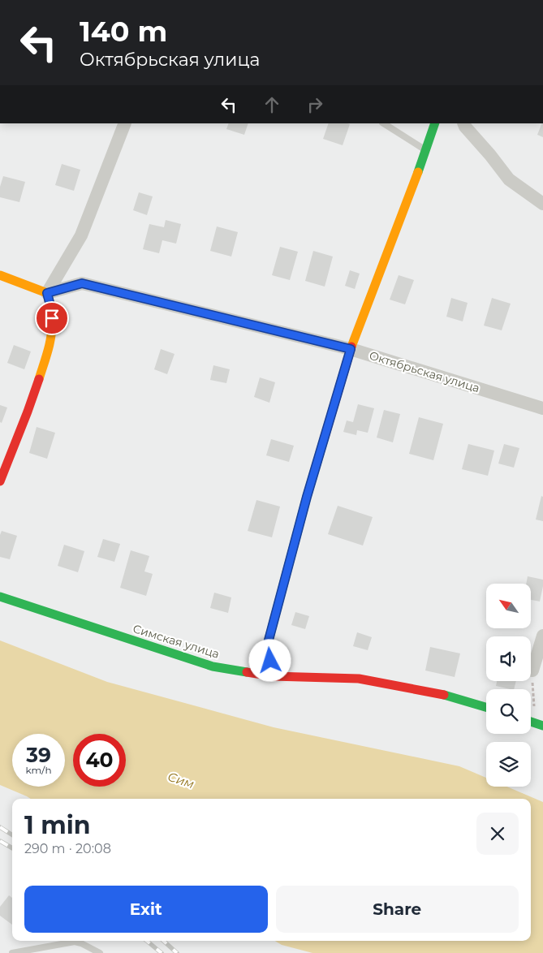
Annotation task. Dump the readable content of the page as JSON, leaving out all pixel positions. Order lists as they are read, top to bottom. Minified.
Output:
{"streets":{"main road":["Симская улица"],"street":["Октябрьская улица"]},"water":["Сим"],"north":"top left","page":{"turn":["140 m","Октябрьская улица"],"speed":"39 km/h","limit":"40","heading":["1 min","290 m · 20:08"],"buttons":["Exit","Share"]}}
